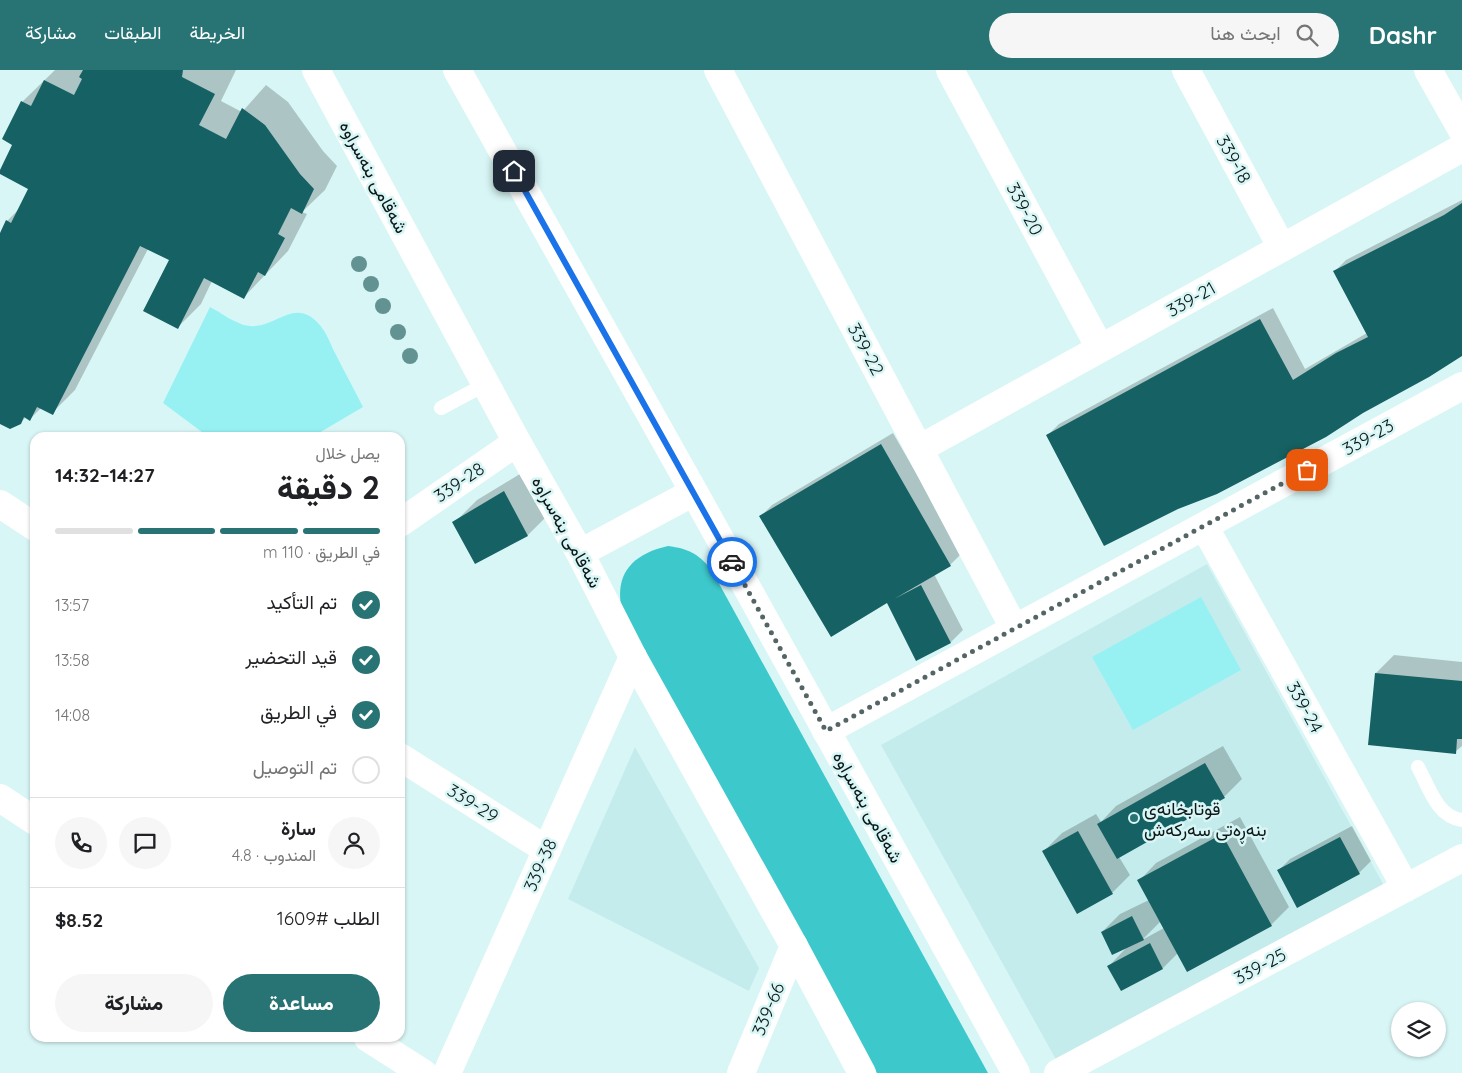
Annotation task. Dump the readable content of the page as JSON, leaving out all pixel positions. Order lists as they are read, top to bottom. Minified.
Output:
{"streets":{"street":["339-18","شەقامی بنەسراوە","339-20","339-21","339-22","339-23","339-28","339-24","339-29","339-38","339-25","339-66"]},"crossings":[["339-18","339-21"],["شەقامی بنەسراوە","339-23"],["شەقامی بنەسراوە","339-28"],["شەقامی بنەسراوە","339-38"],["شەقامی بنەسراوە","339-66"],["339-20","339-21"],["339-21","339-22"],["339-22","339-23"],["339-23","339-24"],["339-24","339-25"],["339-29","339-38"]],"places":["قوتابخانەی بنەڕەتی سەرکەش"],"page":{"header":"Dashr","search":"ابحث هنا","nav":["الخريطة","الطبقات","مشاركة"],"heading":["2 دقيقة","يصل خلال","14:27–14:32"],"panel":["سارة","المندوب · 4.8","الطلب #1609","$8.52"],"bar":"في الطريق · 110 m","list":[["تم التأكيد","13:57"],["قيد التحضير","13:58"],["في الطريق","14:08"],"تم التوصيل"],"buttons":["مساعدة","مشاركة"]}}
